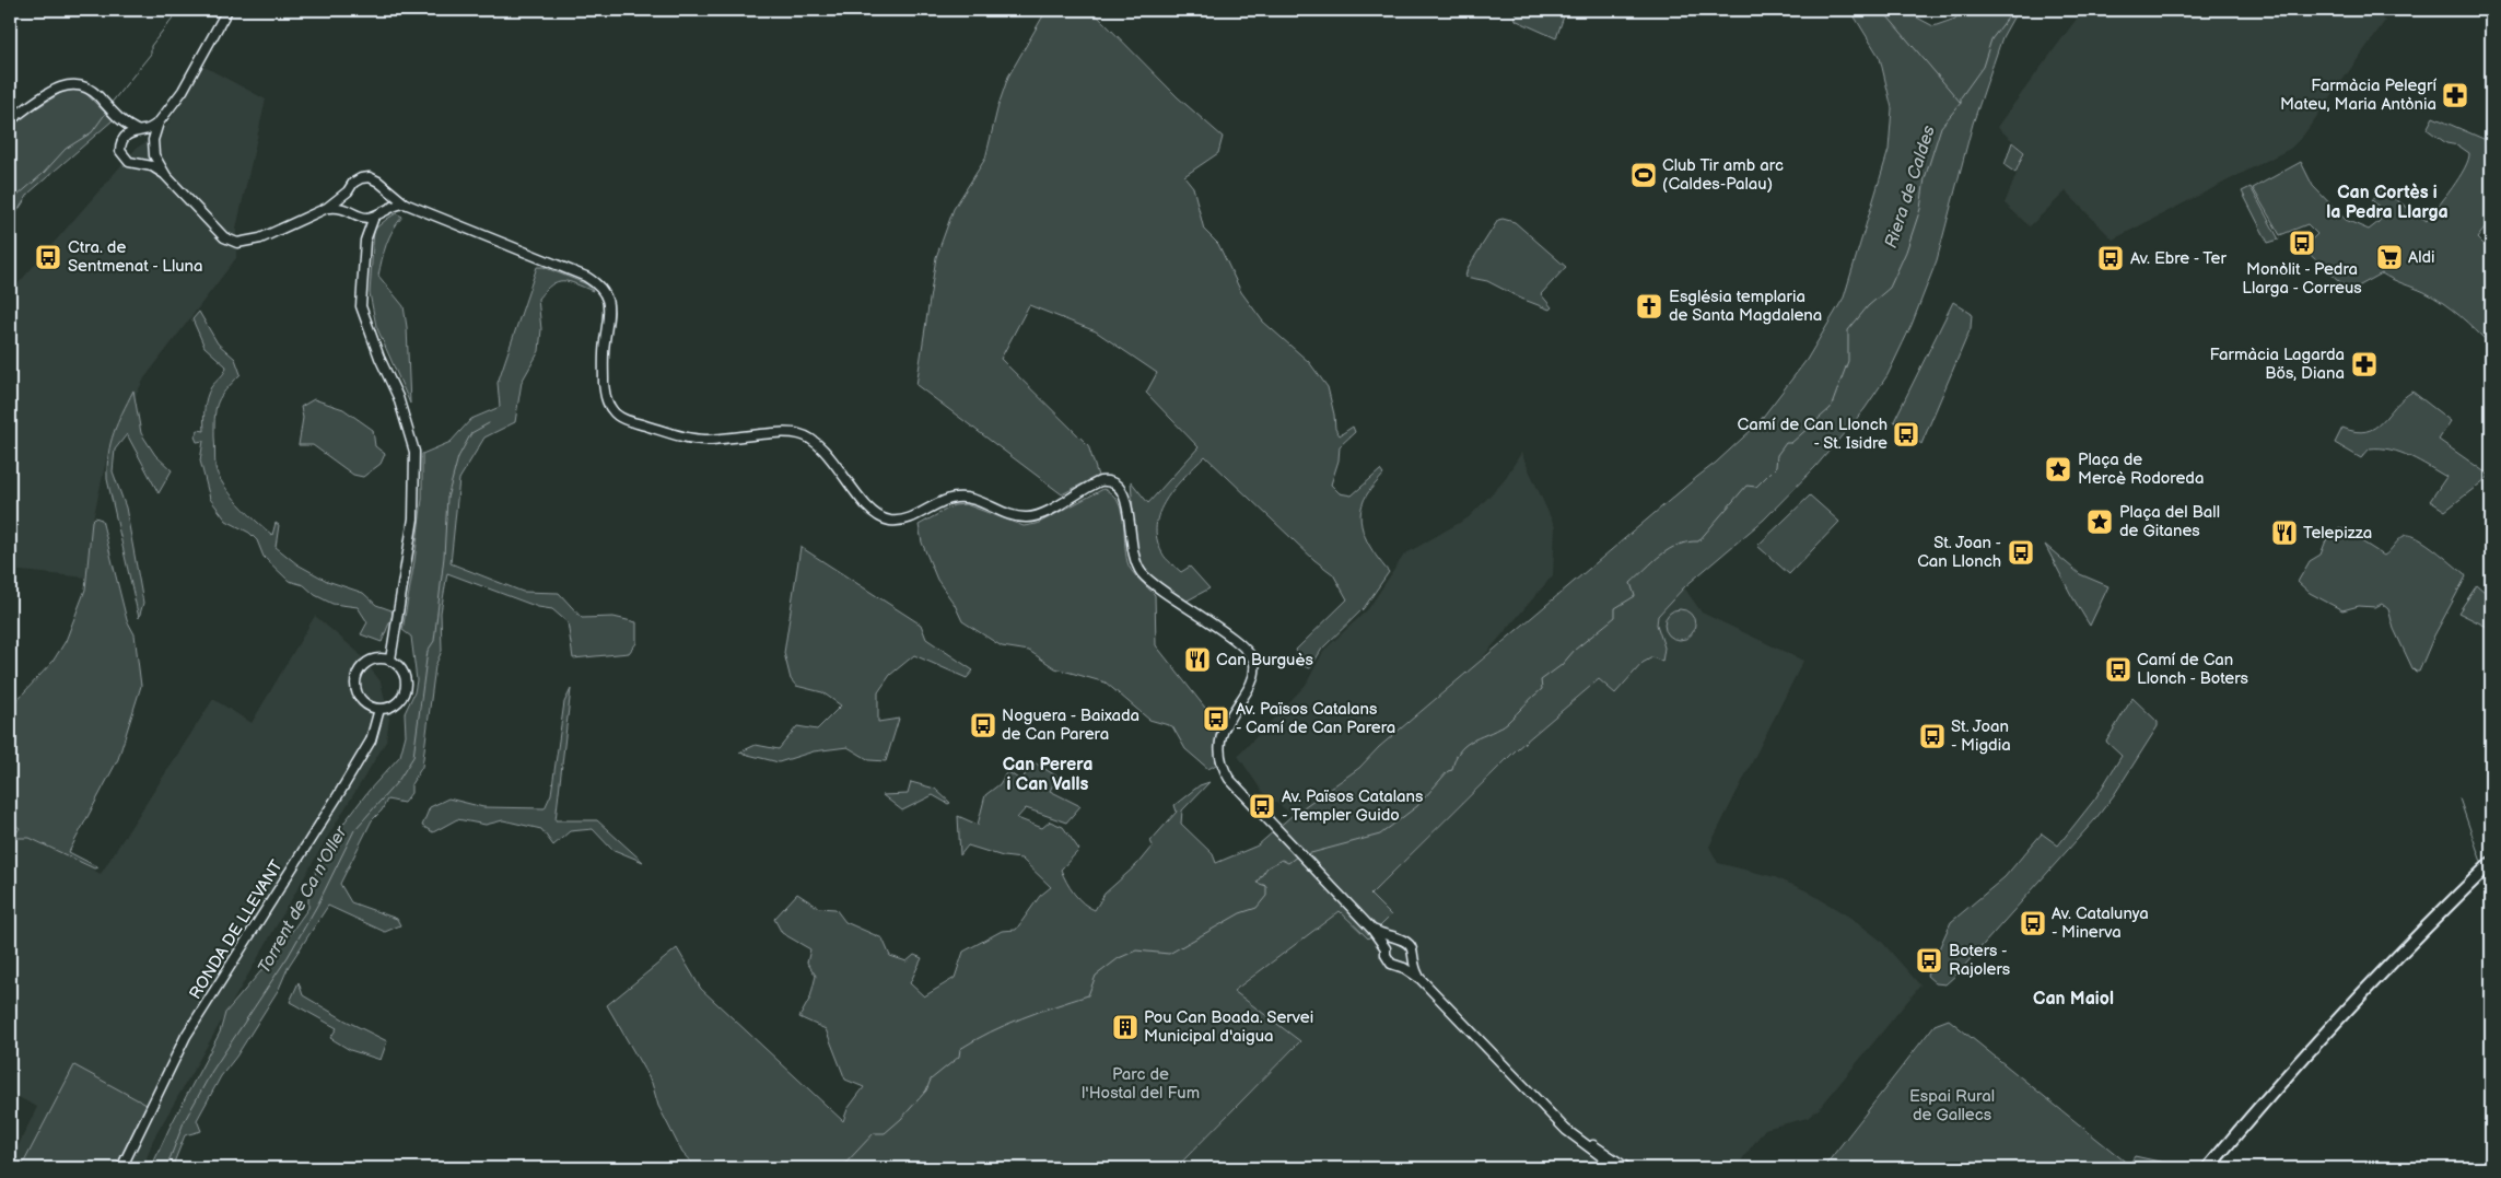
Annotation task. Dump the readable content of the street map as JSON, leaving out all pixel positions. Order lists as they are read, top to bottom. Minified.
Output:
{"streets":{"main road":["RONDA DE LLEVANT"]},"districts":["Can Cortès i la Pedra Llarga","Can Perera i Can Valls","Can Maiol"],"water":["Riera de Caldes","Torrent de Ca n'Oller"],"parks":["Parc de l'Hostal del Fum","Espai Rural de Gallecs"],"places":{"pharmacy":["Farmàcia Pelegrí Mateu, Maria Antònia","Farmàcia Lagarda Bös, Diana"],"sports":["Club Tir amb arc (Caldes-Palau)"],"bus stop":["Monòlit - Pedra Llarga - Correus","Ctra. de Sentmenat - Lluna","Av. Ebre - Ter","Camí de Can Llonch - St. Isidre","St. Joan - Can Llonch","Camí de Can Llonch - Boters","Av. Països Catalans - Camí de Can Parera","Noguera - Baixada de Can Parera","St. Joan - Migdia","Av. Països Catalans - Templer Guido","Av. Catalunya - Minerva","Boters - Rajolers"],"supermarket":["Aldi"],"church":["Església templaria de Santa Magdalena"],"place":["Plaça de Mercè Rodoreda","Plaça del Ball de Gitanes"],"restaurant":["Telepizza","Can Burguès"],"building":["Pou Can Boada. Servei Municipal d'aigua"]}}
